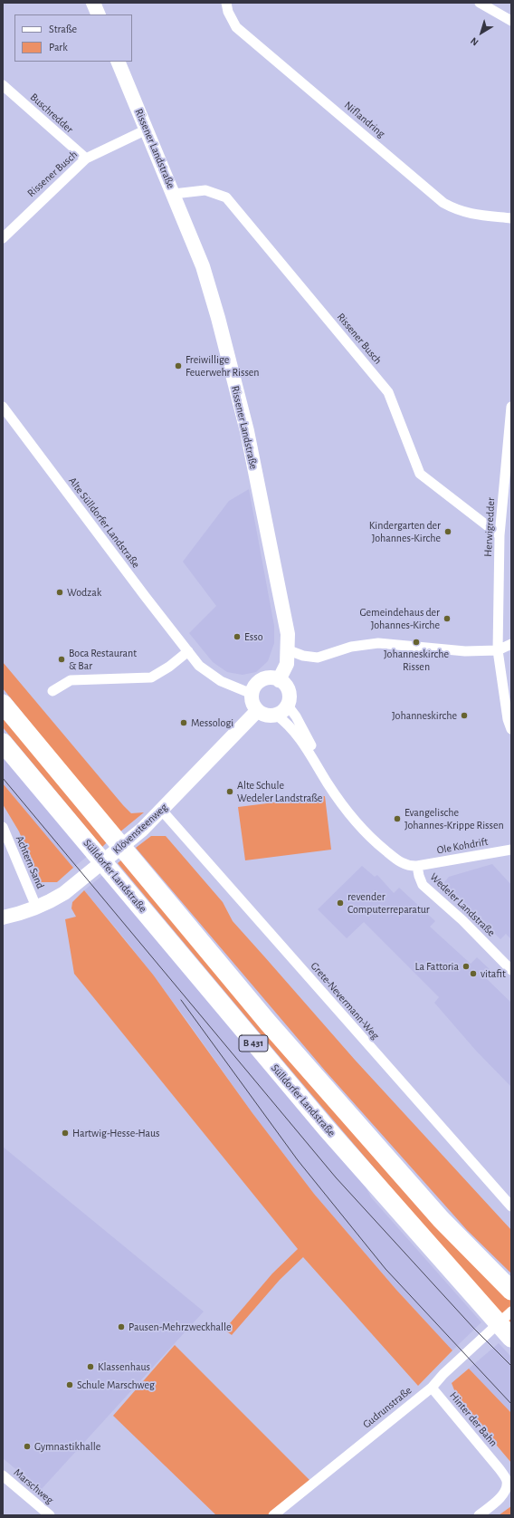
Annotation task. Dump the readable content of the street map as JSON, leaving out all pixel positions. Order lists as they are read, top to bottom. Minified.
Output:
{"streets":{"highway":["Sülldorfer Landstraße","B 431"],"street":["Buschredder","Niflandring","Rissener Landstraße","Rissener Busch","Alte Sülldorfer Landstraße","Herwigredder","Klövensteenweg","Ole Kohdrift","Achtern Sand","Wedeler Landstraße","Grete-Nevermann-Weg","Gudrunstraße","Hinter der Bahn","Marschweg"]},"crossings":[["Buschredder","Rissener Busch"],["Rissener Landstraße","Rissener Busch"],["Rissener Landstraße","Alte Sülldorfer Landstraße"],["Rissener Landstraße","Klövensteenweg"],["Rissener Busch","Herwigredder"],["Alte Sülldorfer Landstraße","Klövensteenweg"],["Klövensteenweg","Achtern Sand"],["Klövensteenweg","Grete-Nevermann-Weg"],["Ole Kohdrift","Wedeler Landstraße"],["Gudrunstraße","Hinter der Bahn"]],"places":["Freiwillige Feuerwehr Rissen","Kindergarten der Johannes-Kirche","Wodzak","Gemeindehaus der Johannes-Kirche","Esso","Johanneskirche Rissen","Boca Restaurant & Bar","Johanneskirche","Messologi","Alte Schule Wedeler Landstraße","Evangelische Johannes-Krippe Rissen","revender Computerreparatur","La Fattoria","vitafit","Hartwig-Hesse-Haus","Pausen-Mehrzweckhalle","Klassenhaus","Schule Marschweg","Gymnastikhalle"],"legend":["Straße","Park"],"north":"bottom left"}
